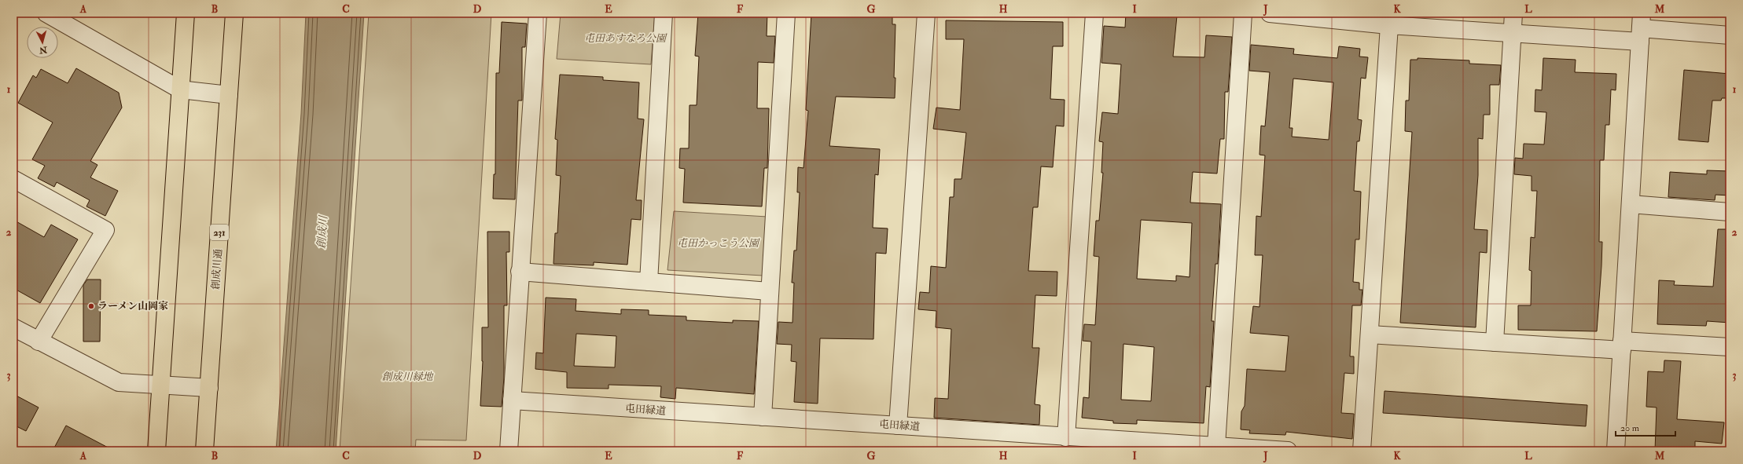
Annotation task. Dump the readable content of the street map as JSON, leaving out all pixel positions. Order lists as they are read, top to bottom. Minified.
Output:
{"streets":{"highway":["231","創成川通"],"street":["屯田緑道"]},"water":["創成川"],"parks":["屯田あすなろ公園","屯田かっこう公園","創成川緑地"],"places":["ラーメン山岡家"],"scale_bar":"20 m","north":"bottom","grid":{"columns":["A","B","C","D","E","F","G","H","I","J","K","L","M"],"rows":["1","2","3"]}}
